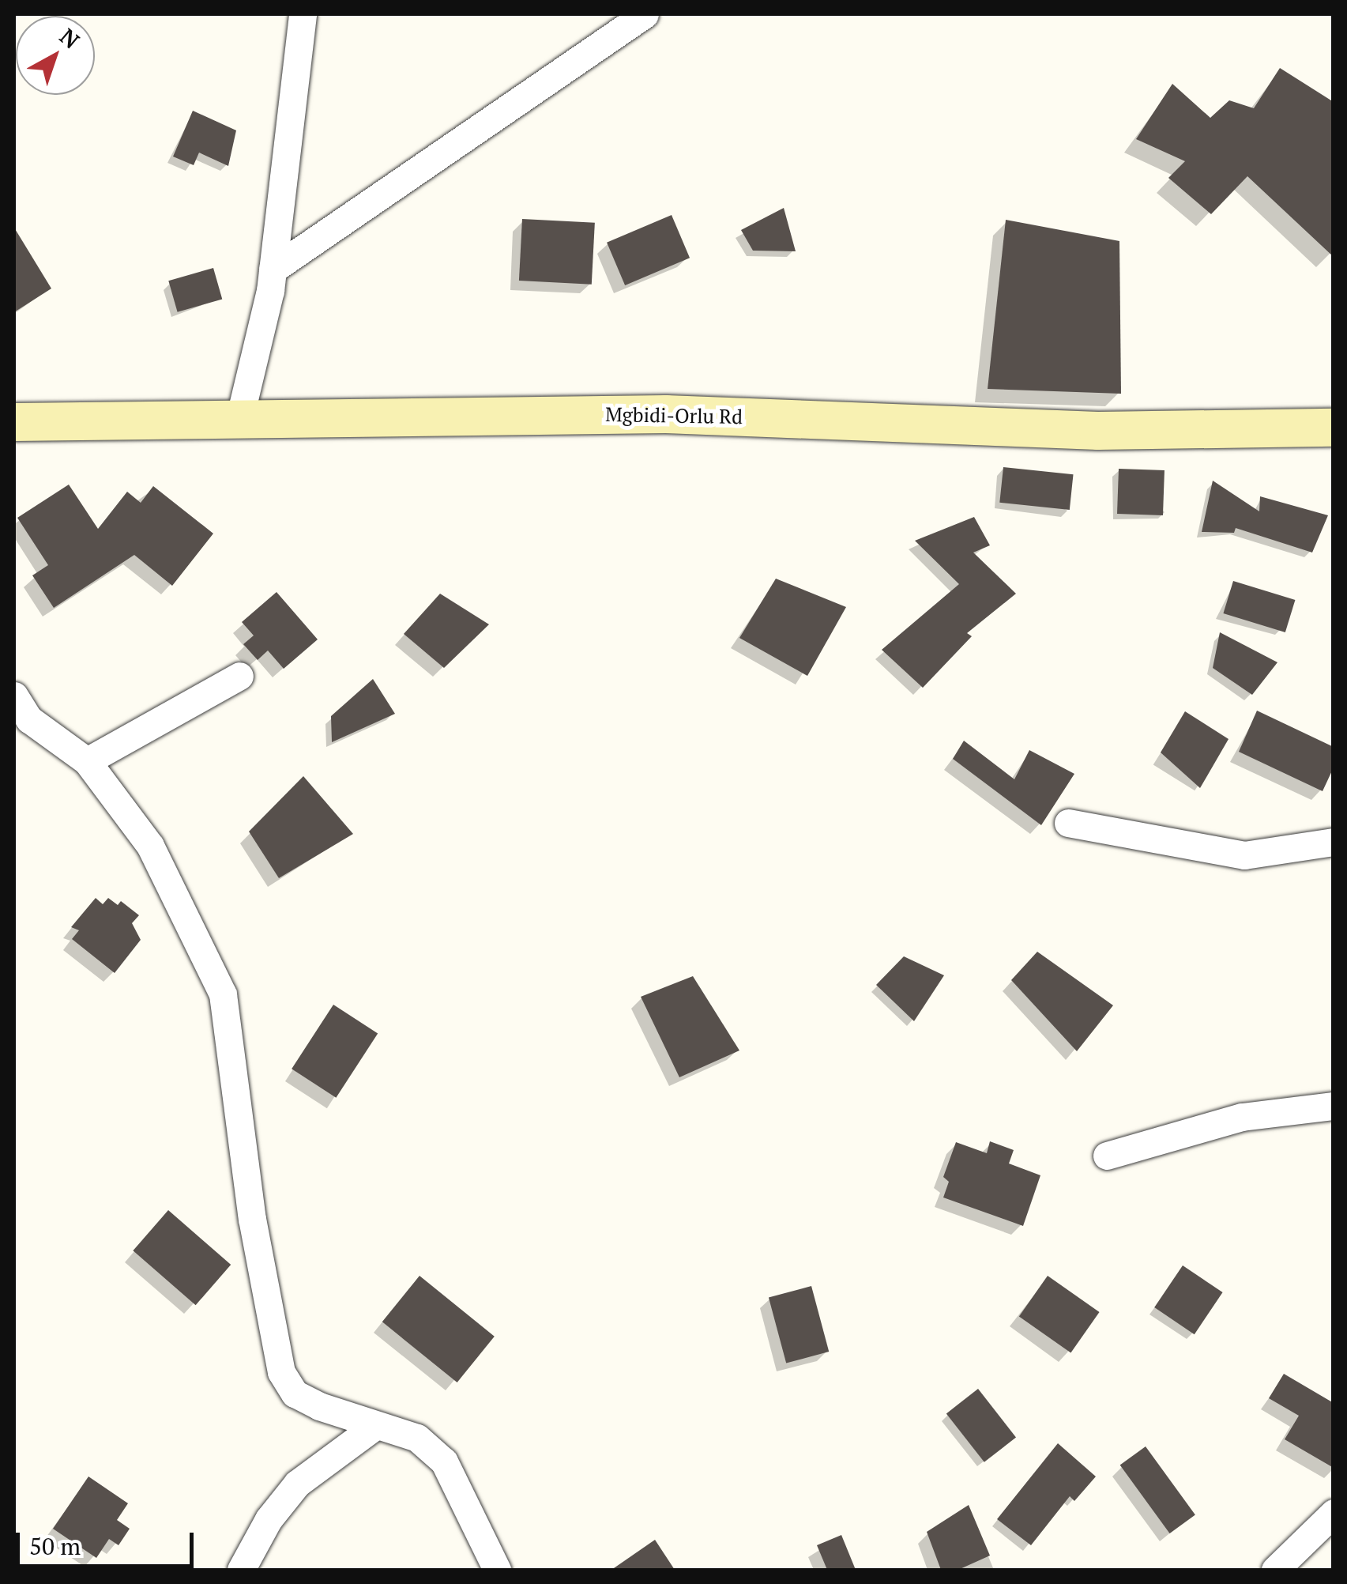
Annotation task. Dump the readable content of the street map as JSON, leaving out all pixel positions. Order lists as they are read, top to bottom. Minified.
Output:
{"streets":{"main road":["Mgbidi-Orlu Rd"]},"scale_bar":"50 m","north":"top right"}
